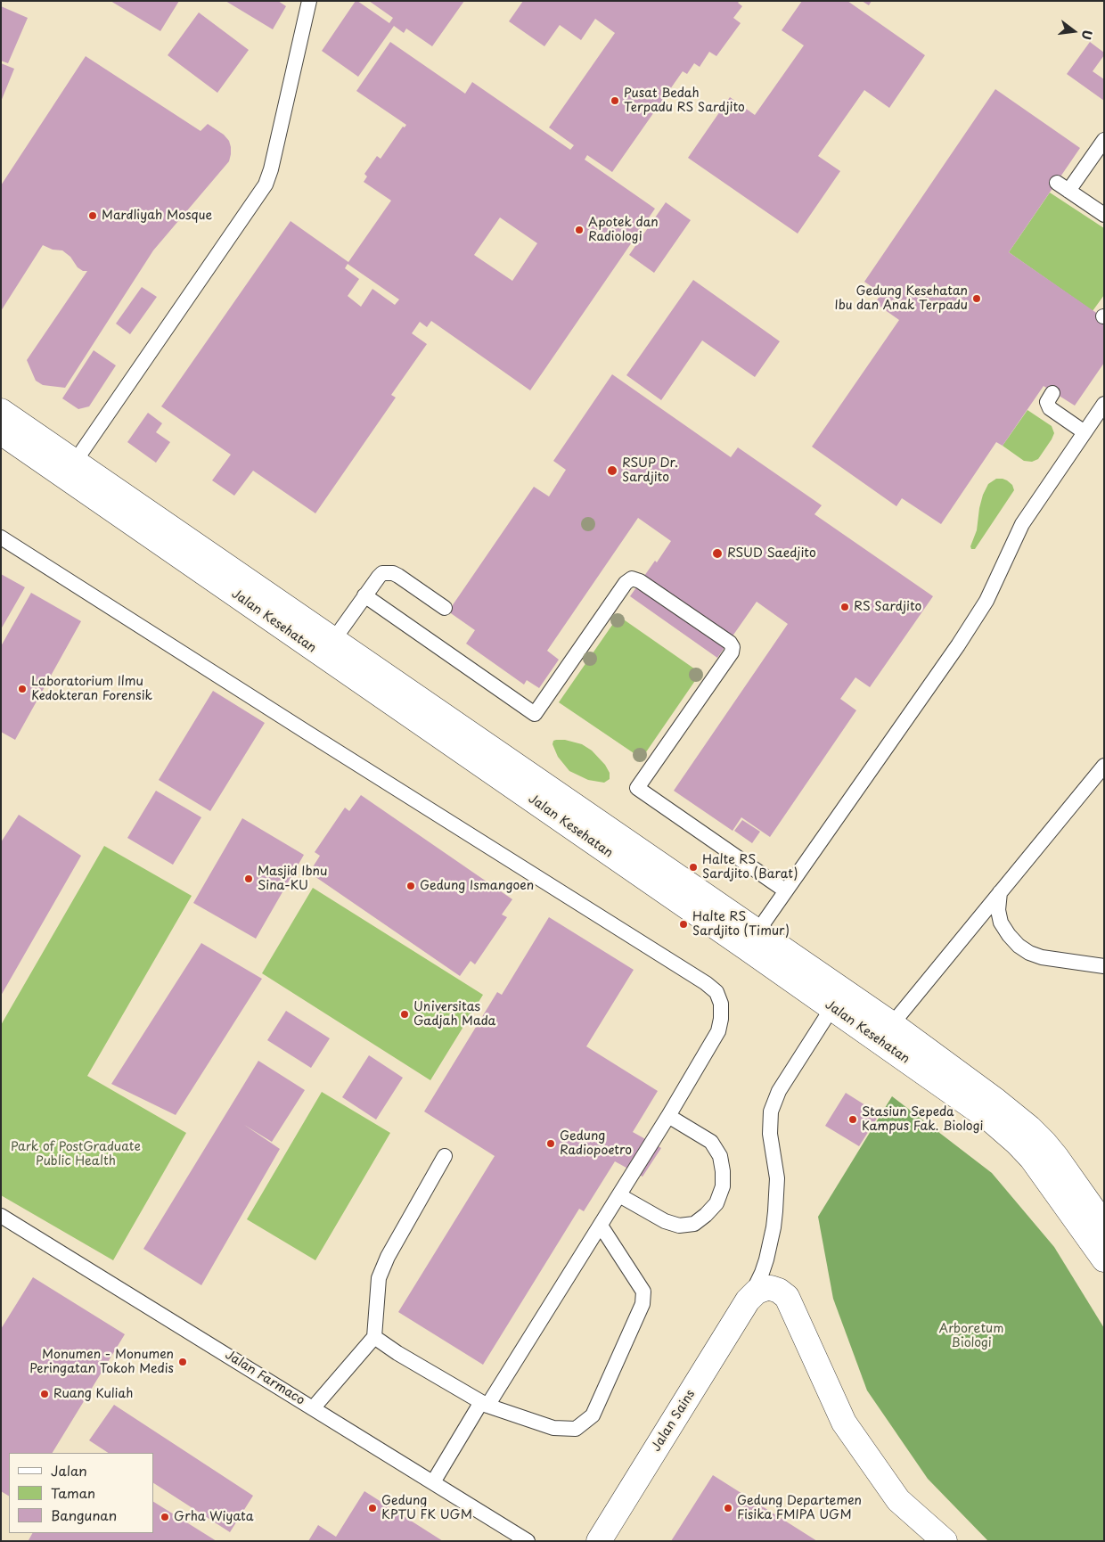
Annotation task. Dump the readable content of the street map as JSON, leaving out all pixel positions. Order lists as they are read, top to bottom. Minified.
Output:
{"streets":{"street":["Jalan Kesehatan","Jalan Sains"],"lane":["Jalan Farmaco"]},"parks":["Park of PostGraduate Public Health","Arboretum Biologi"],"places":["Pusat Bedah Terpadu RS Sardjito","Mardliyah Mosque","Apotek dan Radiologi","Gedung Kesehatan Ibu dan Anak Terpadu","RSUP Dr. Sardjito","RSUD Saedjito","RS Sardjito","Laboratorium Ilmu Kedokteran Forensik","Halte RS Sardjito (Barat)","Masjid Ibnu Sina-KU","Gedung Ismangoen","Halte RS Sardjito (Timur)","Universitas Gadjah Mada","Stasiun Sepeda Kampus Fak. Biologi","Gedung Radiopoetro","Monumen - Monumen Peringatan Tokoh Medis","Ruang Kuliah","Gedung KPTU FK UGM","Gedung Departemen Fisika FMIPA UGM","Grha Wiyata"],"legend":["Jalan","Taman","Bangunan"],"north":"right"}
